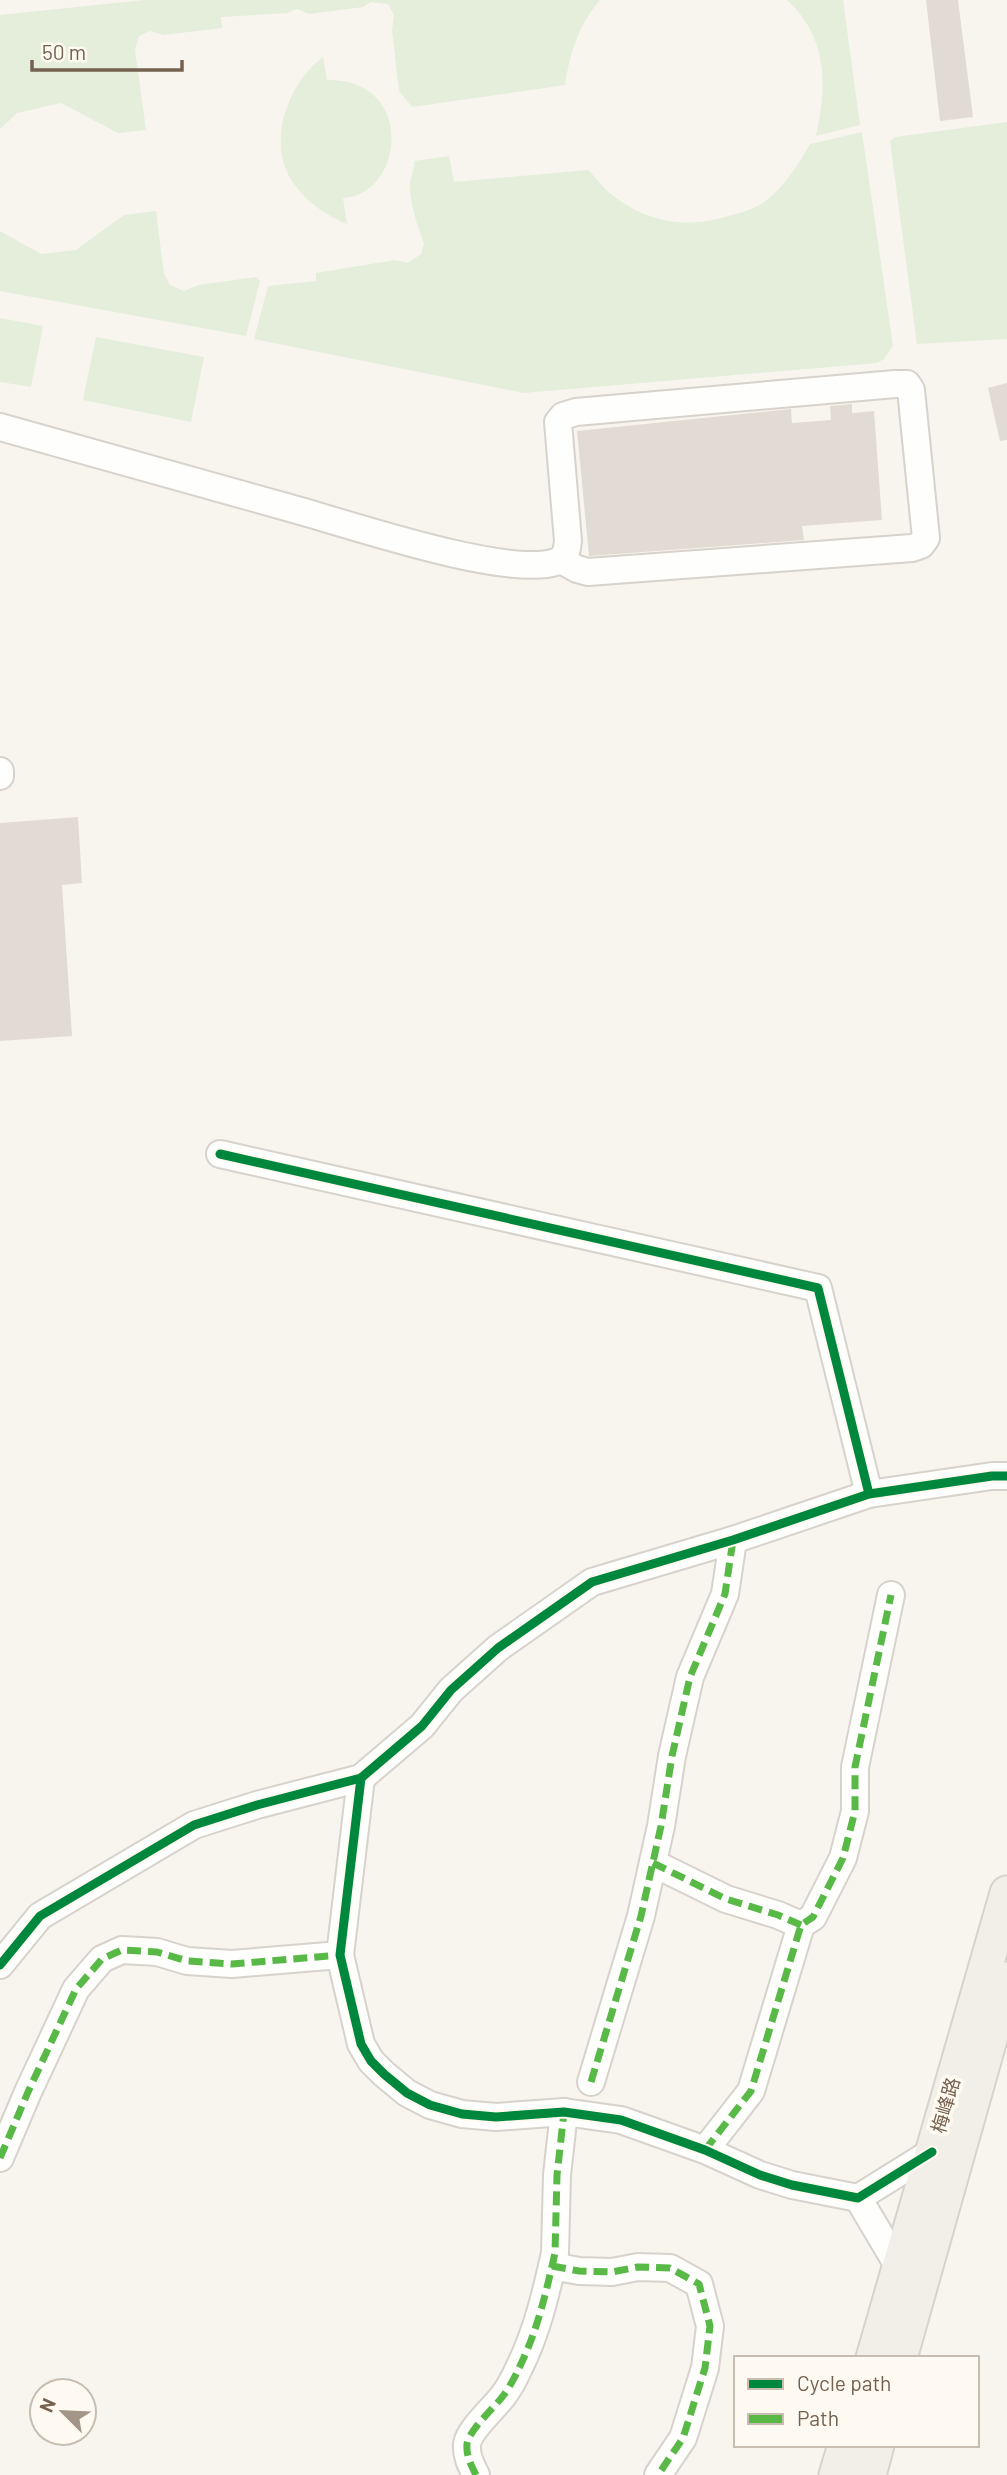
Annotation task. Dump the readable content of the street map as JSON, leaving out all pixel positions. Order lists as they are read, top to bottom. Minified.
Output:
{"streets":{"main road":["梅峰路"]},"legend":["Cycle path","Path"],"scale_bar":"50 m","north":"top left"}
